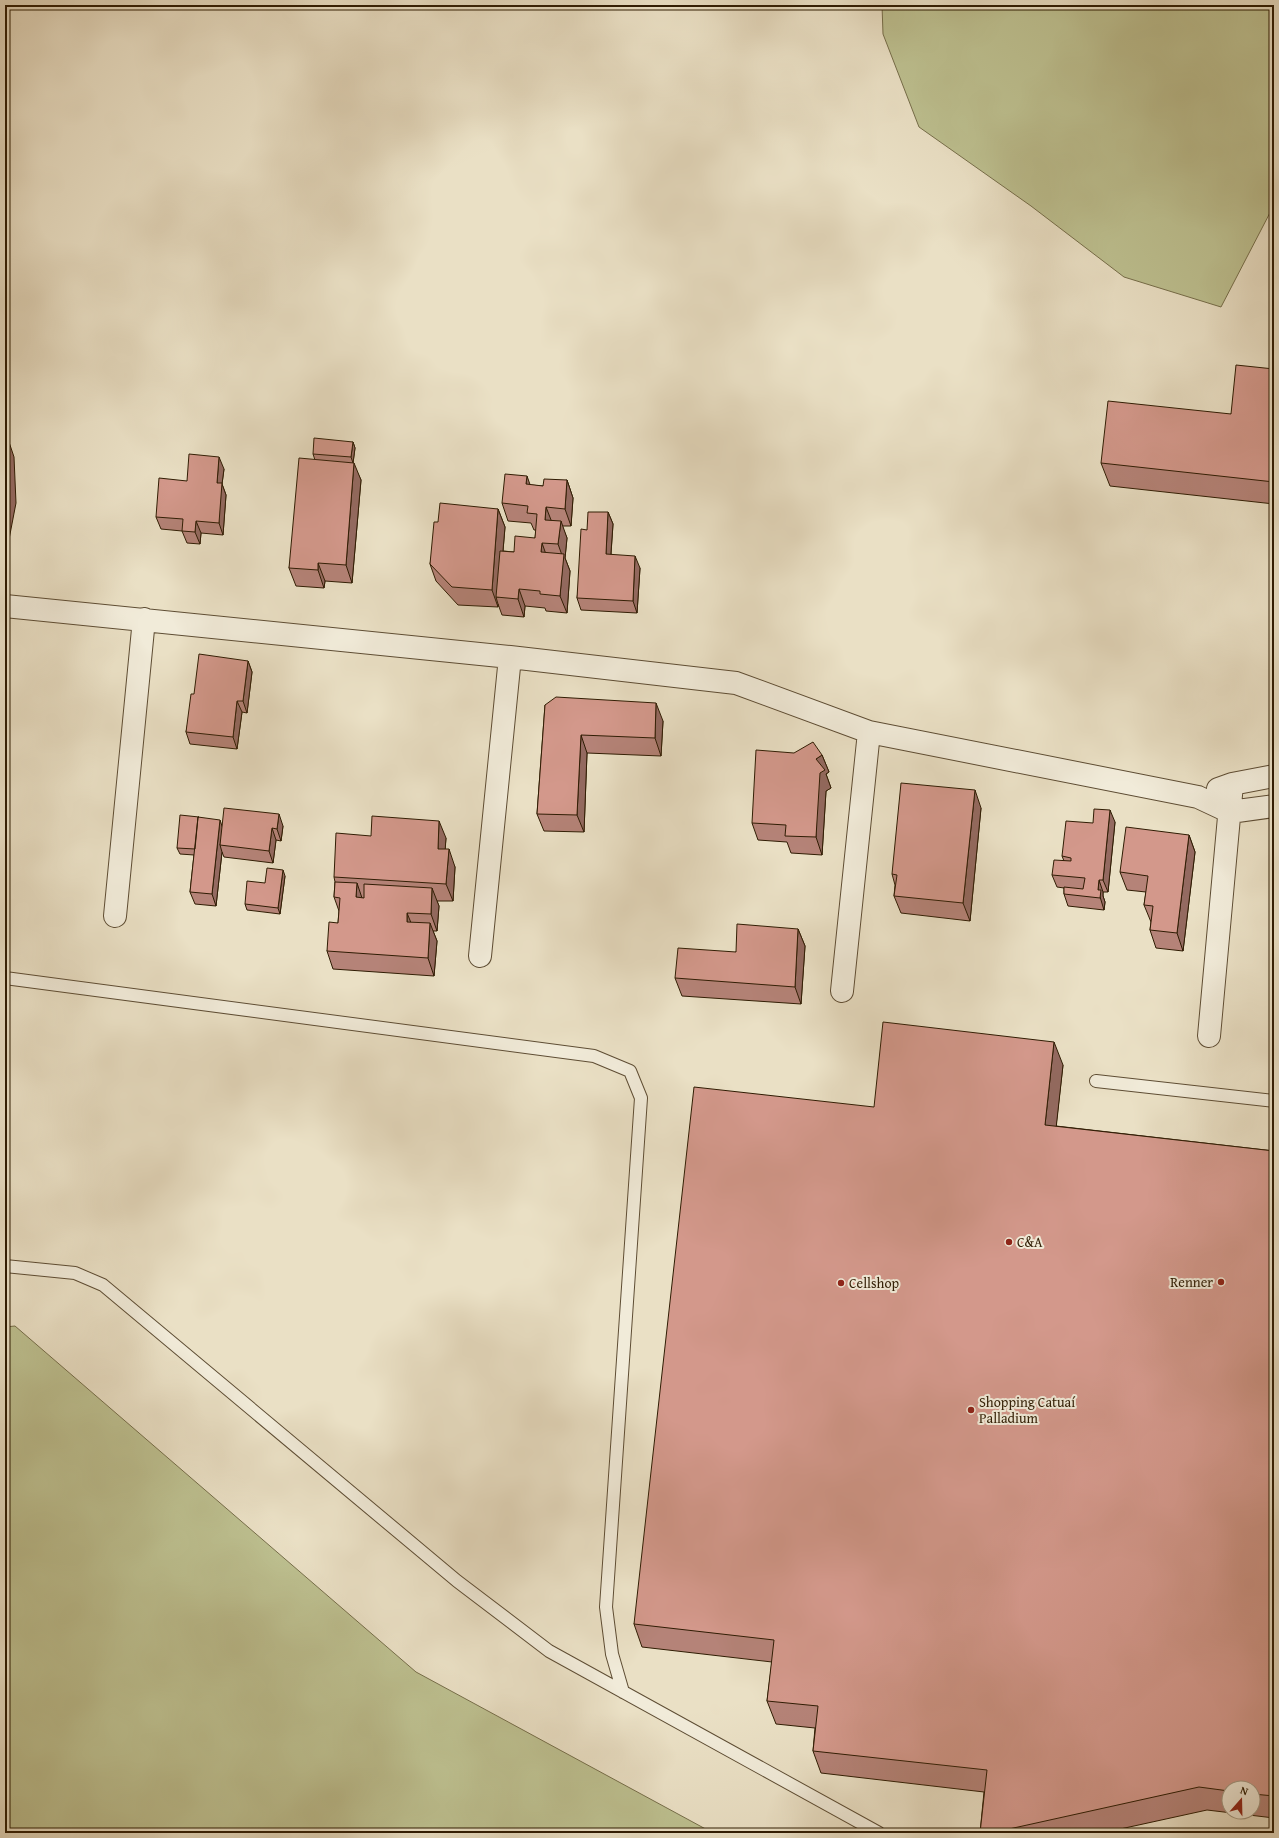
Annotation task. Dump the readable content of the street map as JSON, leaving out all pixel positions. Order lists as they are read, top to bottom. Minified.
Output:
{"places":["C&A","Renner","Cellshop","Shopping Catuaí Palladium"],"north":"top"}
